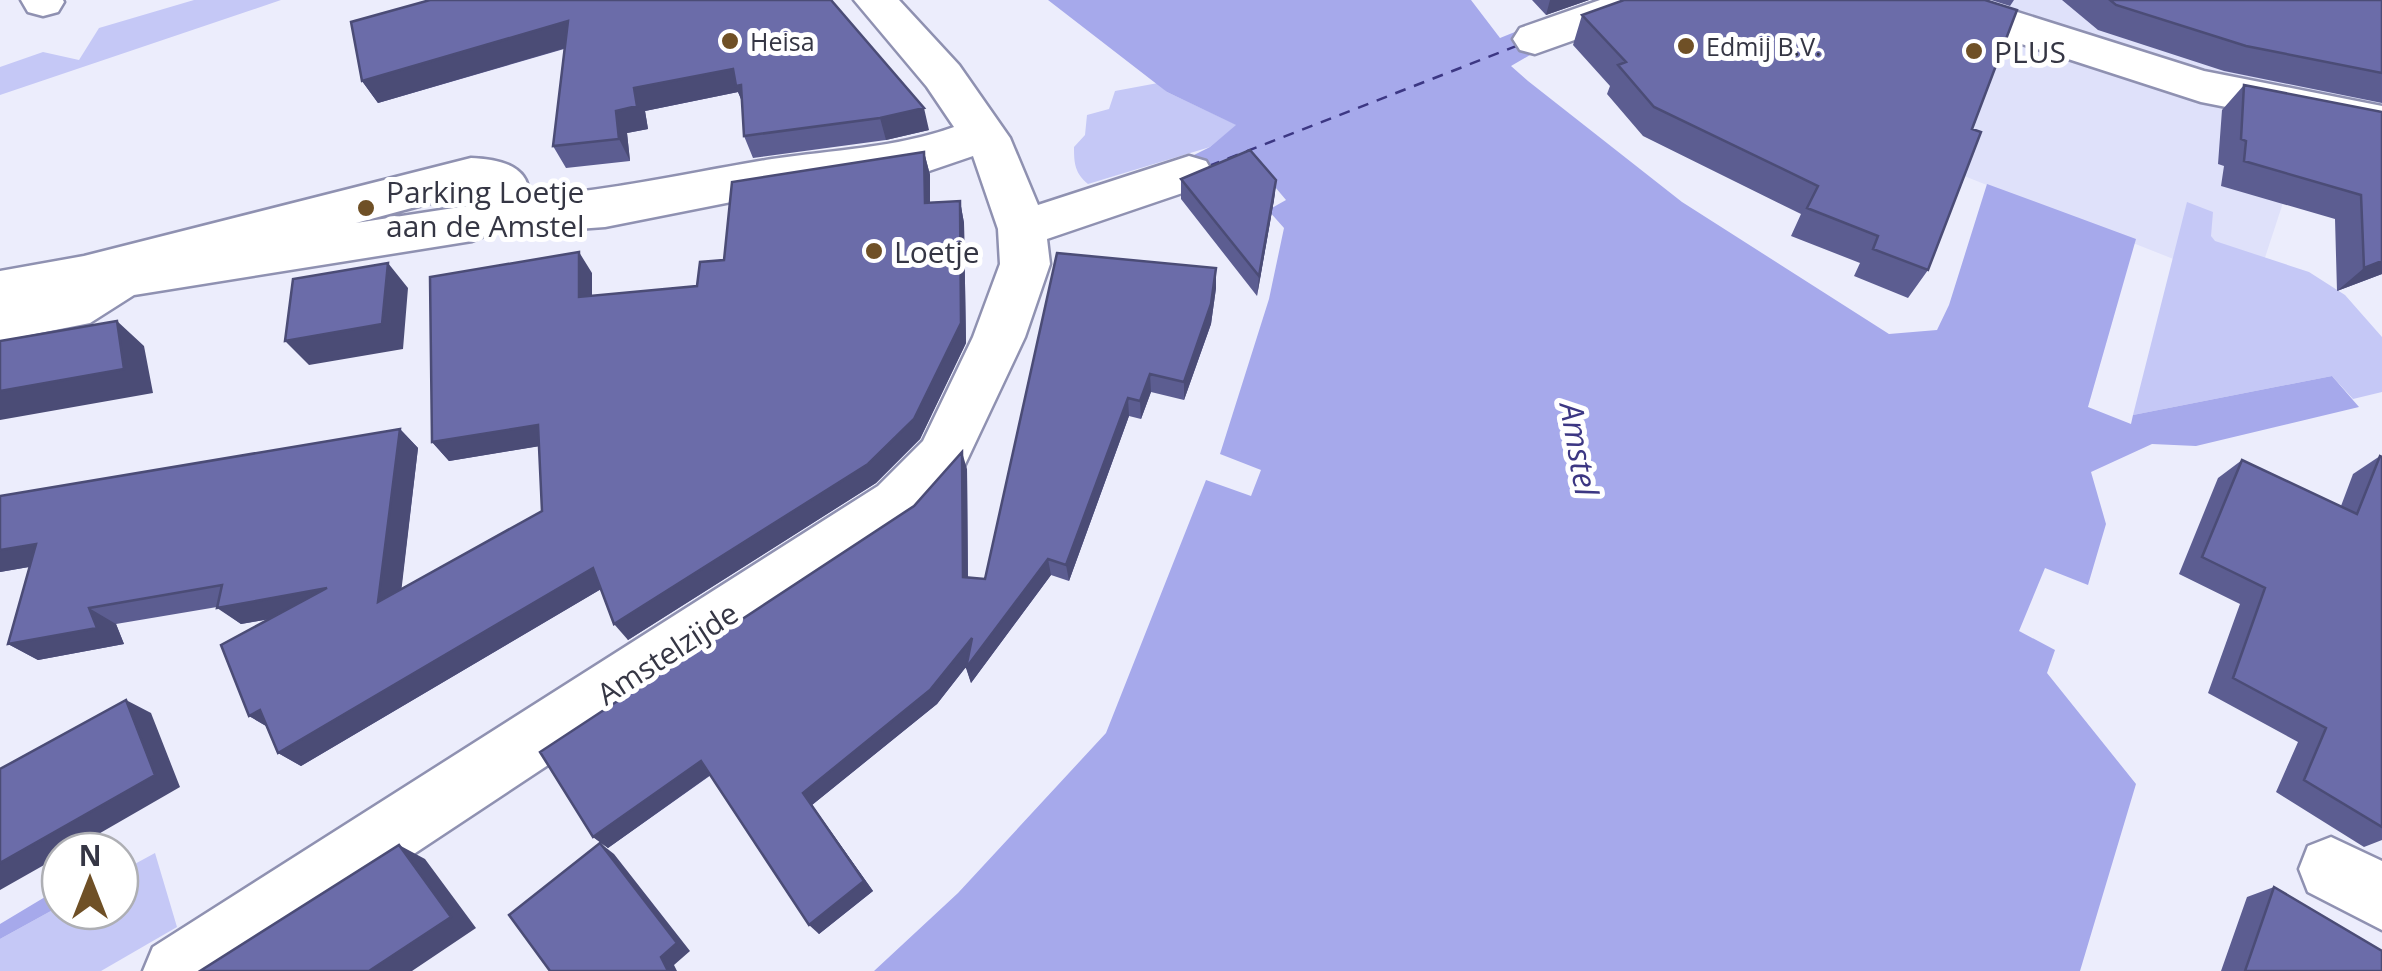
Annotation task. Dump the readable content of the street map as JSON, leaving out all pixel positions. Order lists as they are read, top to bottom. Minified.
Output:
{"streets":{"street":["Amstelzijde"]},"water":["Amstel"],"places":["Heisa","Edmij B.V.","PLUS","Parking Loetje aan de Amstel","Loetje"],"north":"top"}
